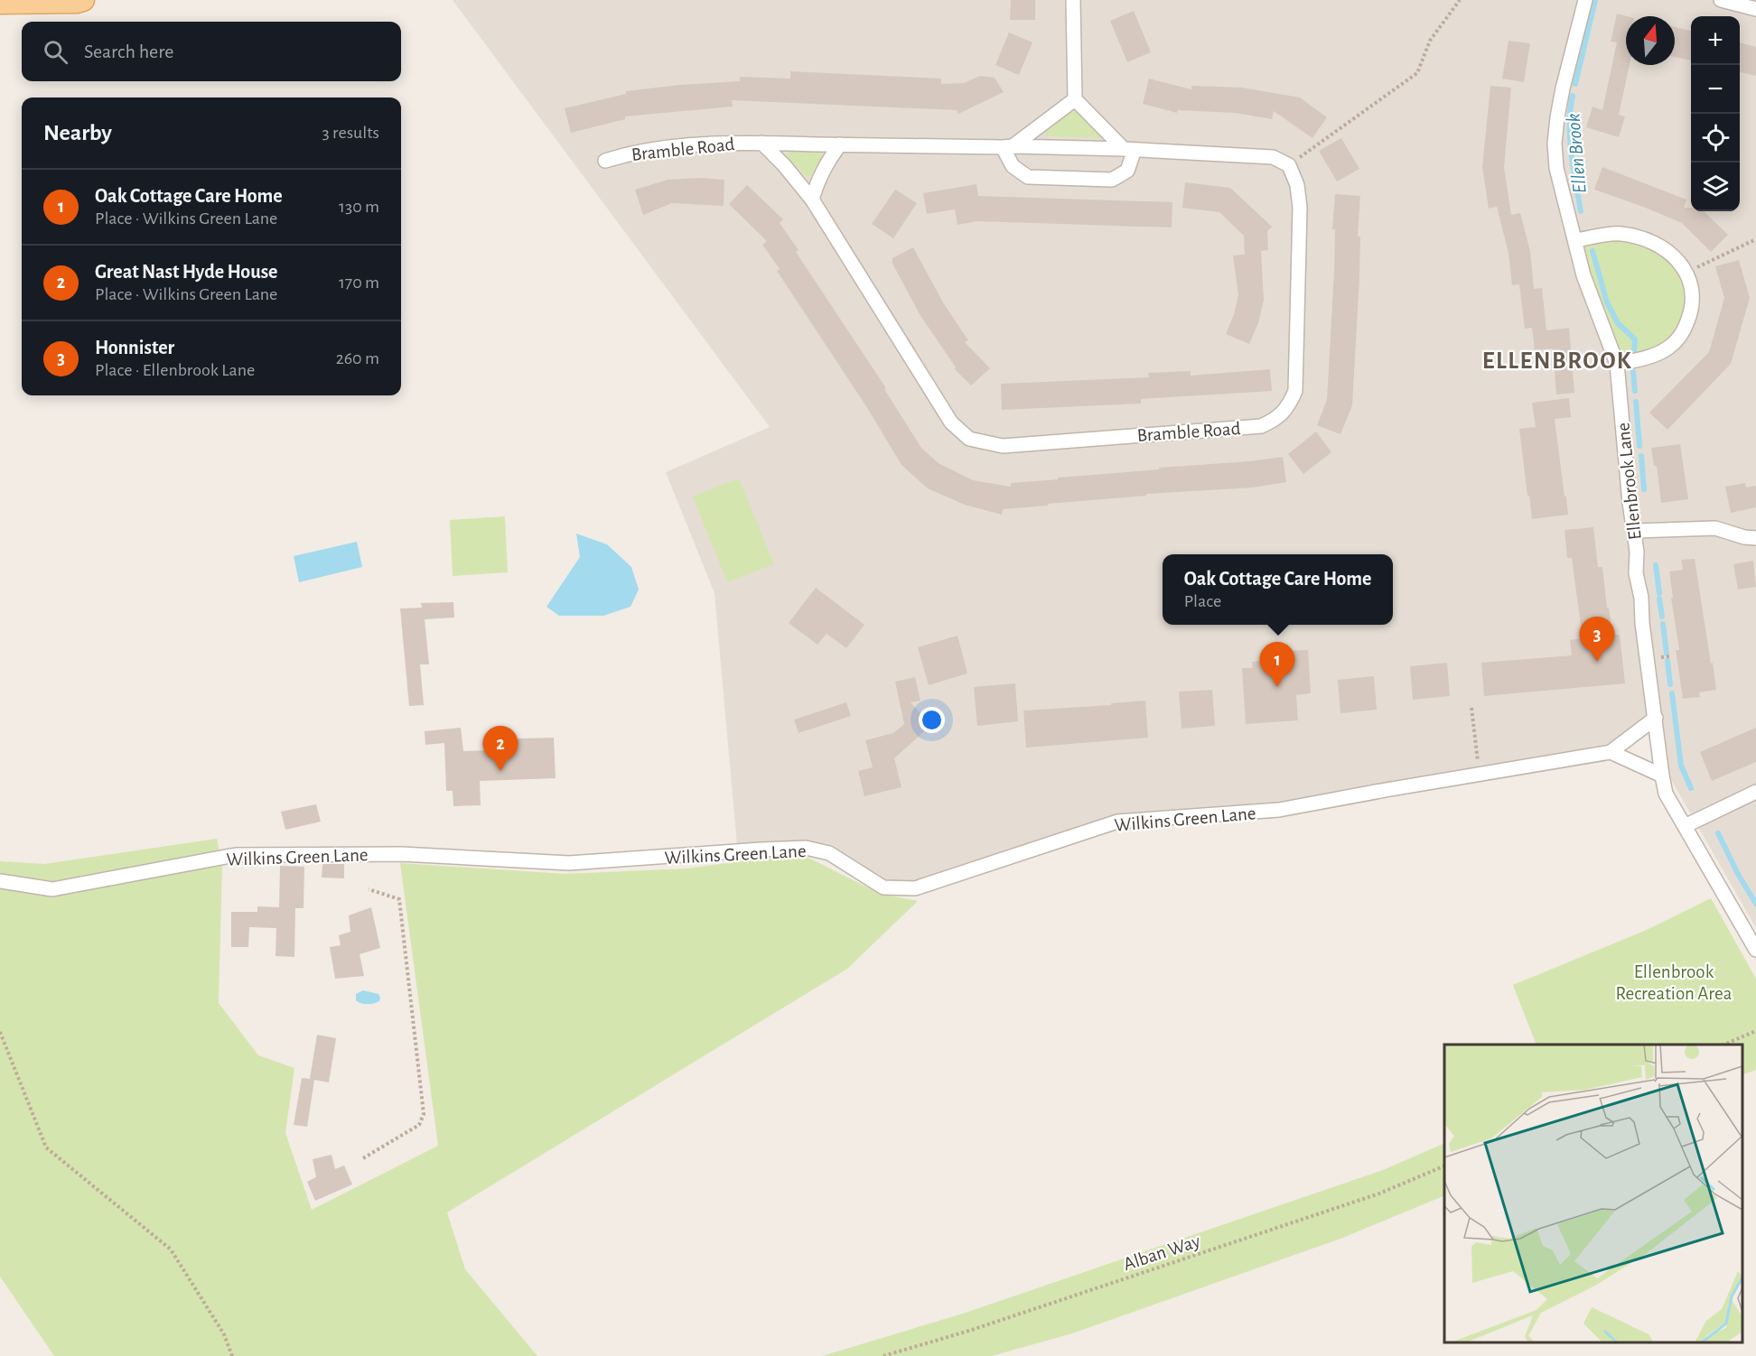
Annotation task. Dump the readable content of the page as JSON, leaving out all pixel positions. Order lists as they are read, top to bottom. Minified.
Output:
{"streets":{"street":["Bramble Road","Ellenbrook Lane","Wilkins Green Lane"],"path":["Alban Way"]},"crossings":[["Ellenbrook Lane","Wilkins Green Lane"]],"districts":["ELLENBROOK"],"water":["Ellen Brook"],"parks":["Ellenbrook Recreation Area"],"north":"top","page":{"map_buttons":["+","−"],"search":"Search here","heading":["Nearby","3 results"],"list":[{"mark":"1","name":"Oak Cottage Care Home","note":"Place · Wilkins Green Lane","value":"130 m"},{"mark":"2","name":"Great Nast Hyde House","note":"Place · Wilkins Green Lane","value":"170 m"},{"mark":"3","name":"Honnister","note":"Place · Ellenbrook Lane","value":"260 m"}],"popup":["Oak Cottage Care Home","Place"],"pins":["3","1","2"]}}
